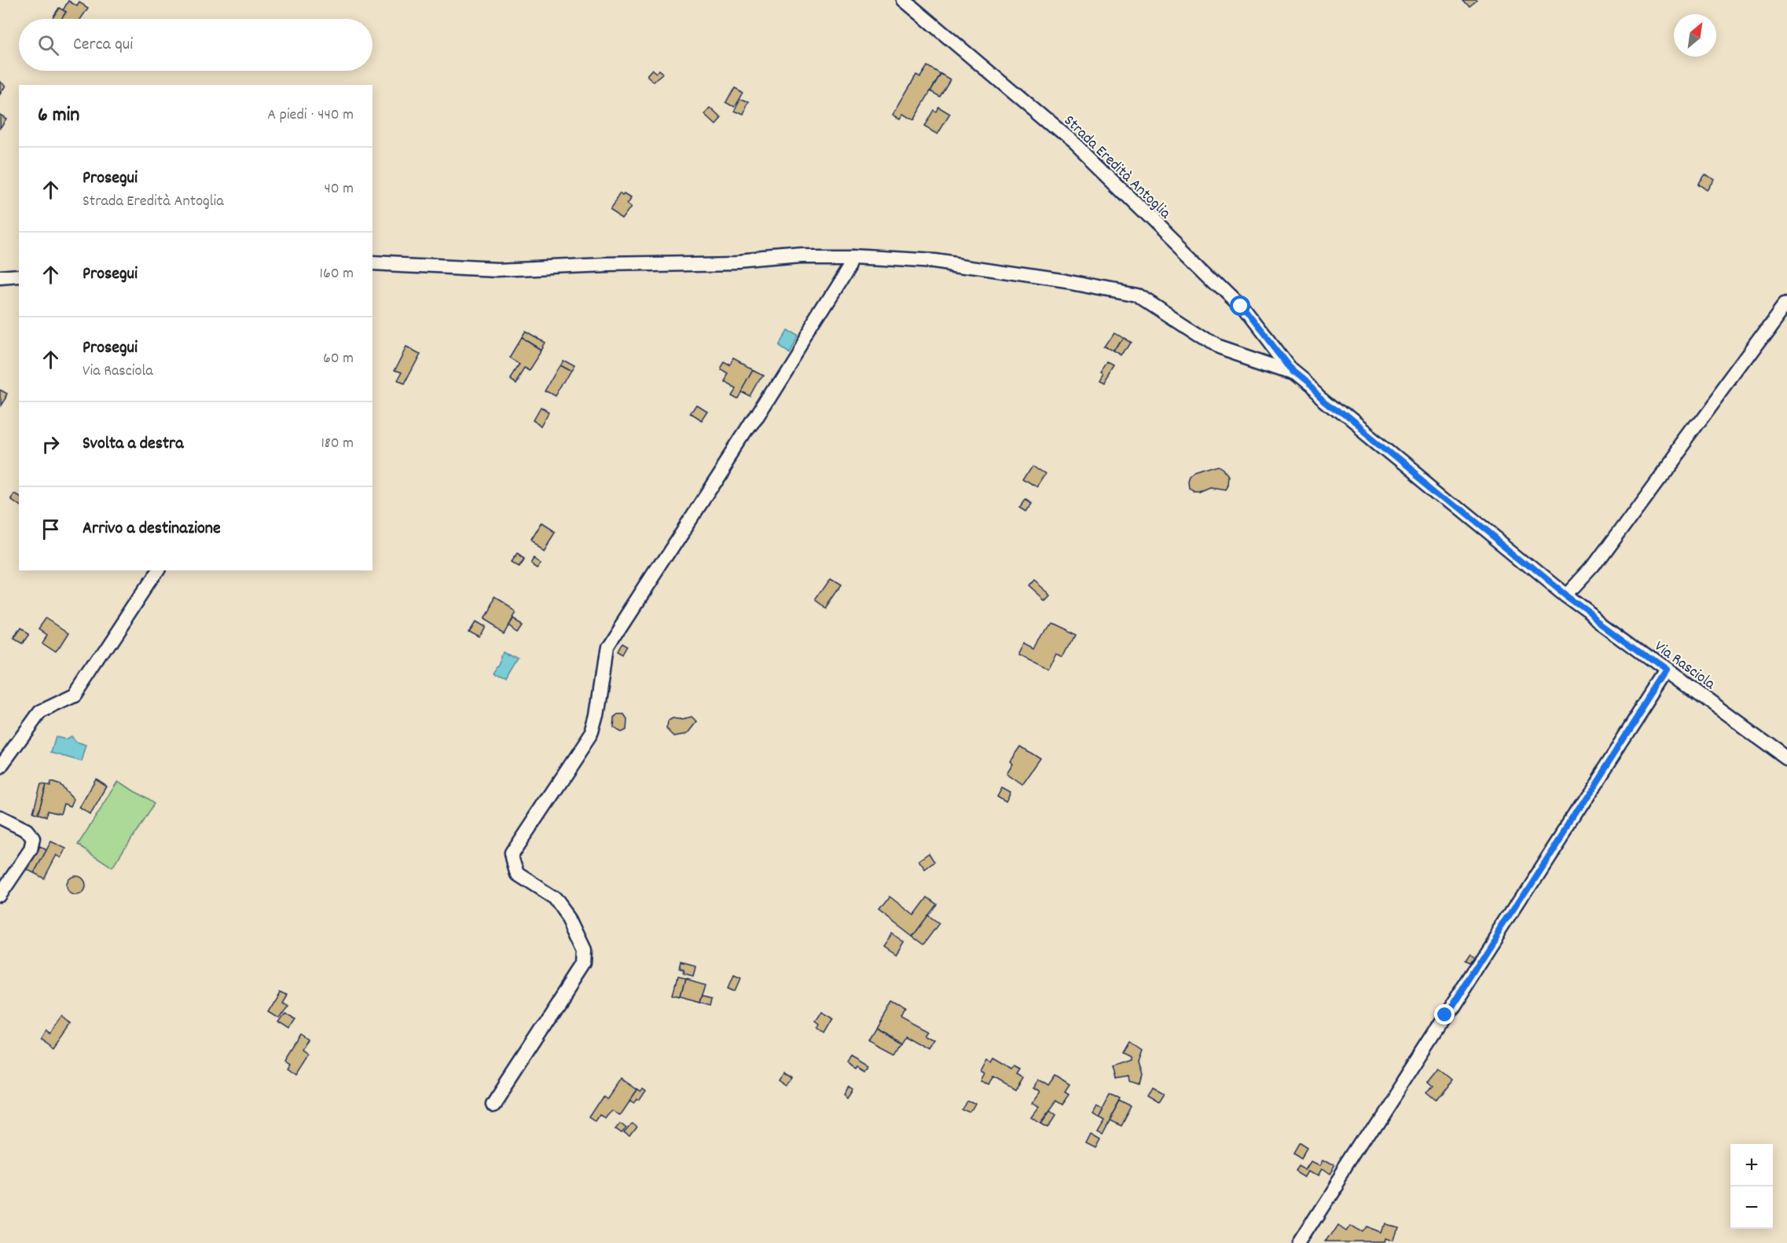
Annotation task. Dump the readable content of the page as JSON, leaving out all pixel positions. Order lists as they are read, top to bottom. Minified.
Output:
{"streets":{"street":["Strada Eredità Antoglia","Via Rasciola"]},"crossings":[["Strada Eredità Antoglia","Via Rasciola"]],"north":"top right","page":{"search":"Cerca qui","heading":["6 min","A piedi · 440 m"],"list":[["Prosegui","Strada Eredità Antoglia","40 m"],["Prosegui","160 m"],["Prosegui","Via Rasciola","60 m"],["Svolta a destra","180 m"],"Arrivo a destinazione"],"map_buttons":["+","−"]}}
